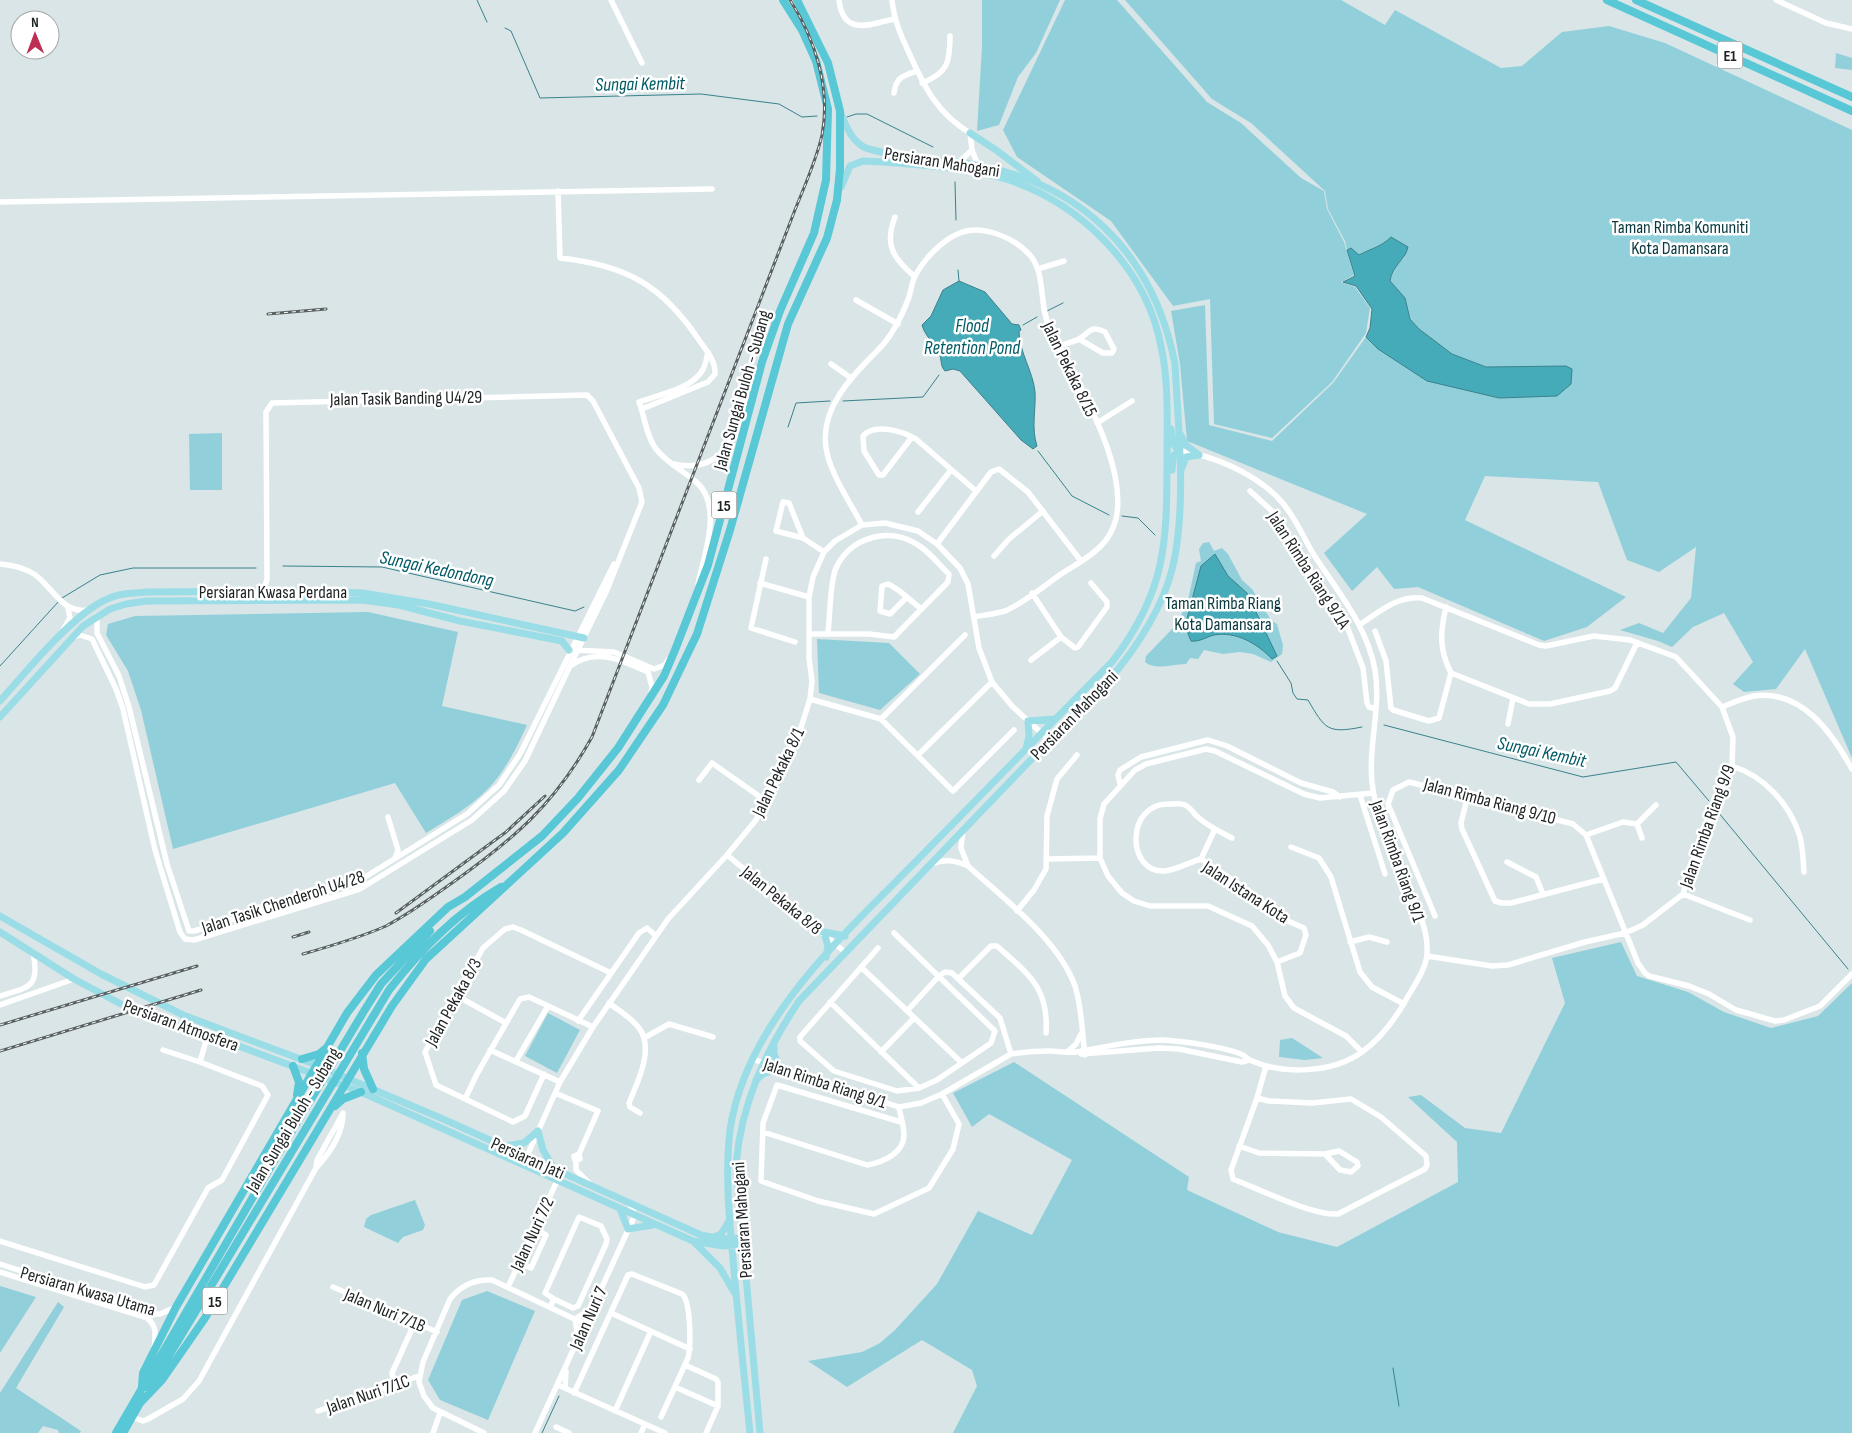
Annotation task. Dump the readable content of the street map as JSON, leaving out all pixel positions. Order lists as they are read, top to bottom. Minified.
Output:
{"streets":{"highway":["E1","Jalan Sungai Buloh - Subang","15"],"main road":["Persiaran Mahogani","Persiaran Kwasa Perdana","Persiaran Atmosfera","Persiaran Jati"],"street":["Jalan Pekaka 8/15","Jalan Tasik Banding U4/29","Jalan Rimba Riang 9/1A","Jalan Pekaka 8/1","Jalan Rimba Riang 9/10","Jalan Rimba Riang 9/9","Jalan Rimba Riang 9/1","Jalan Istana Kota","Jalan Pekaka 8/8","Jalan Tasik Chenderoh U4/28","Jalan Pekaka 8/3","Jalan Nuri 7/2","Persiaran Kwasa Utama","Jalan Nuri 7/1B","Jalan Nuri 7","Jalan Nuri 7/1C"]},"crossings":[["Persiaran Mahogani","Jalan Sungai Buloh - Subang"],["Persiaran Mahogani","Jalan Pekaka 8/1"],["Persiaran Mahogani","Jalan Rimba Riang 9/1"],["Persiaran Mahogani","Jalan Pekaka 8/8"],["Persiaran Mahogani","Persiaran Jati"],["Jalan Pekaka 8/15","Jalan Pekaka 8/1"],["Jalan Sungai Buloh - Subang","Persiaran Atmosfera"],["Jalan Sungai Buloh - Subang","Persiaran Jati"],["Jalan Sungai Buloh - Subang","Persiaran Kwasa Utama"],["Jalan Tasik Banding U4/29","Persiaran Kwasa Perdana"],["Jalan Tasik Banding U4/29","Jalan Tasik Chenderoh U4/28"],["Jalan Rimba Riang 9/1A","Jalan Rimba Riang 9/1"],["Persiaran Kwasa Perdana","Jalan Tasik Chenderoh U4/28"],["Jalan Pekaka 8/1","Jalan Pekaka 8/8"],["Jalan Pekaka 8/1","Persiaran Jati"],["Jalan Rimba Riang 9/9","Jalan Rimba Riang 9/1"],["Persiaran Atmosfera","Persiaran Jati"],["Persiaran Jati","Jalan Nuri 7/2"],["Persiaran Jati","Jalan Nuri 7"]],"water":["Sungai Kembit","Flood Retention Pond","Sungai Kedondong"],"parks":["Taman Rimba Komuniti Kota Damansara","Taman Rimba Riang Kota Damansara"],"north":"top"}
